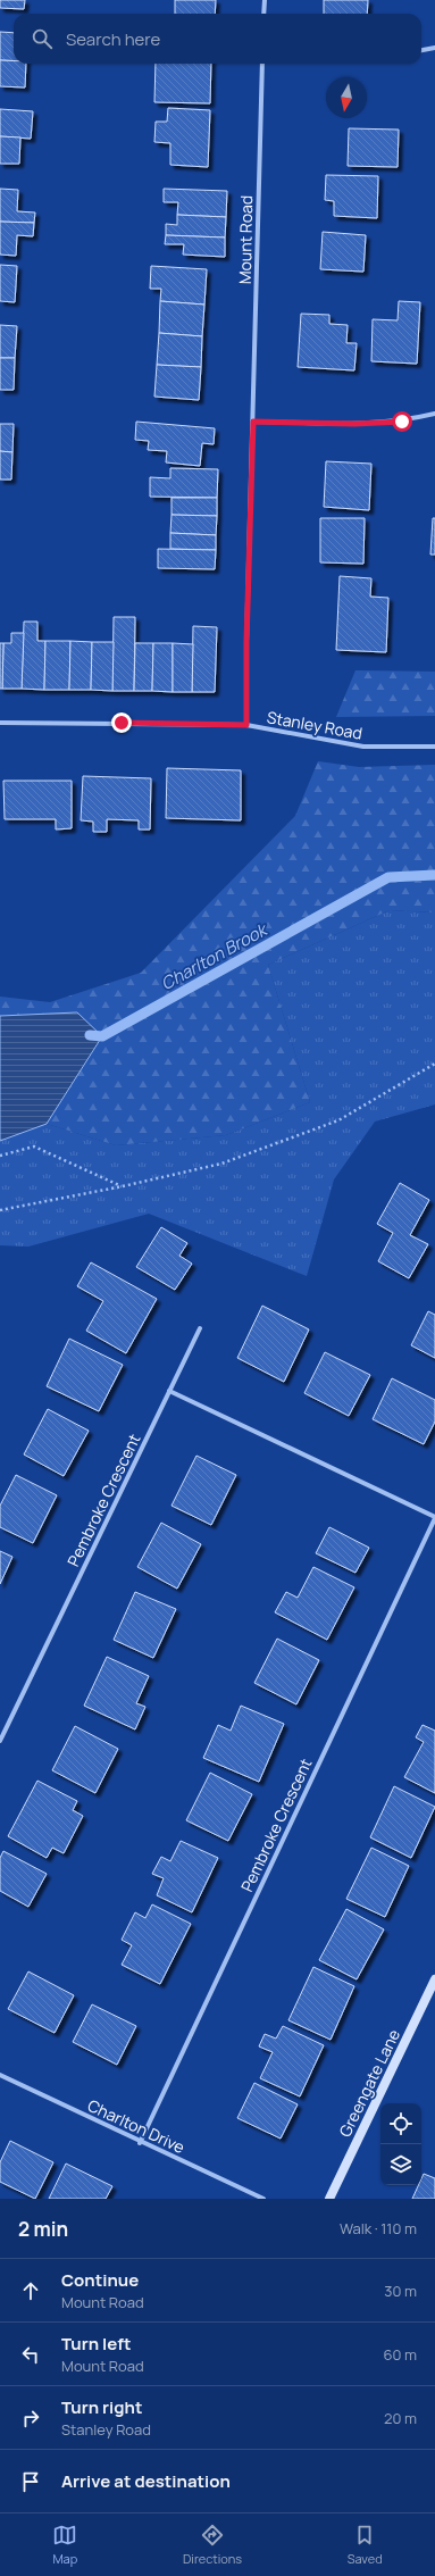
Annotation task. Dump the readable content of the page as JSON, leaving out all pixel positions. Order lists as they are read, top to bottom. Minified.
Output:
{"streets":{"street":["Mount Road","Stanley Road","Pembroke Crescent","Greengate Lane","Charlton Drive"]},"crossings":[["Mount Road","Stanley Road"],["Pembroke Crescent","Charlton Drive"]],"water":["Charlton Brook"],"north":"bottom","page":{"search":"Search here","heading":["2 min","Walk · 110 m"],"list":[["Continue","Mount Road","30 m"],["Turn left","Mount Road","60 m"],["Turn right","Stanley Road","20 m"],"Arrive at destination"],"nav":["Map","Directions","Saved"]}}
